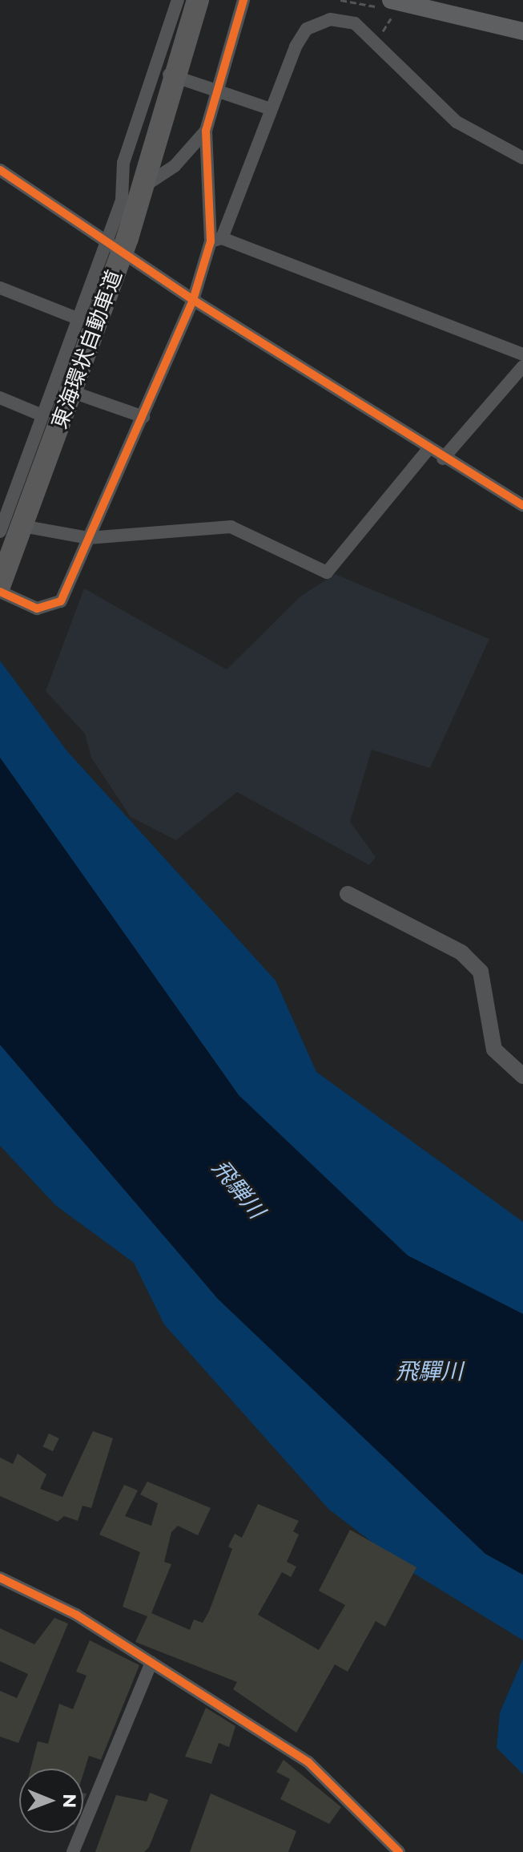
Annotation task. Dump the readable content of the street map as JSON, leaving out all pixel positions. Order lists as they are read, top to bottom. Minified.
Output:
{"streets":{"highway":["東海環状自動車道"]},"water":["飛騨川","飛驒川"],"north":"right"}
